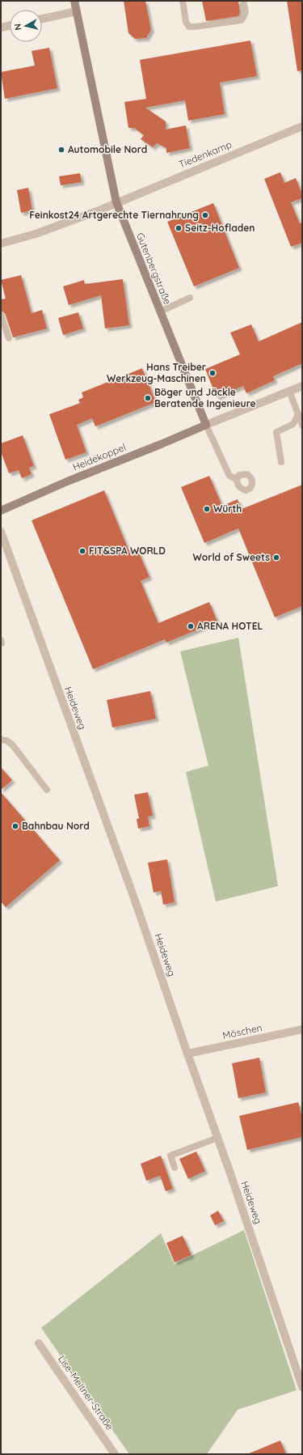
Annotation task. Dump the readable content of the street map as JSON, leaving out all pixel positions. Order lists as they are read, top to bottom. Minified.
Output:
{"streets":{"street":["Tiedenkamp","Gutenbergstraße","Heidekoppel","Heideweg","Möschen","Lise-Meitner-Straße"]},"crossings":[["Tiedenkamp","Gutenbergstraße"],["Gutenbergstraße","Heidekoppel"],["Heideweg","Möschen"]],"places":["Automobile Nord","Feinkost24 Artgerechte Tiernahrung","Seitz-Hofladen","Hans Treiber Werkzeug-Maschinen","Böger und Jäckle Beratende Ingenieure","Würth","FIT&SPA WORLD","World of Sweets","ARENA HOTEL","Bahnbau Nord"],"north":"left"}
